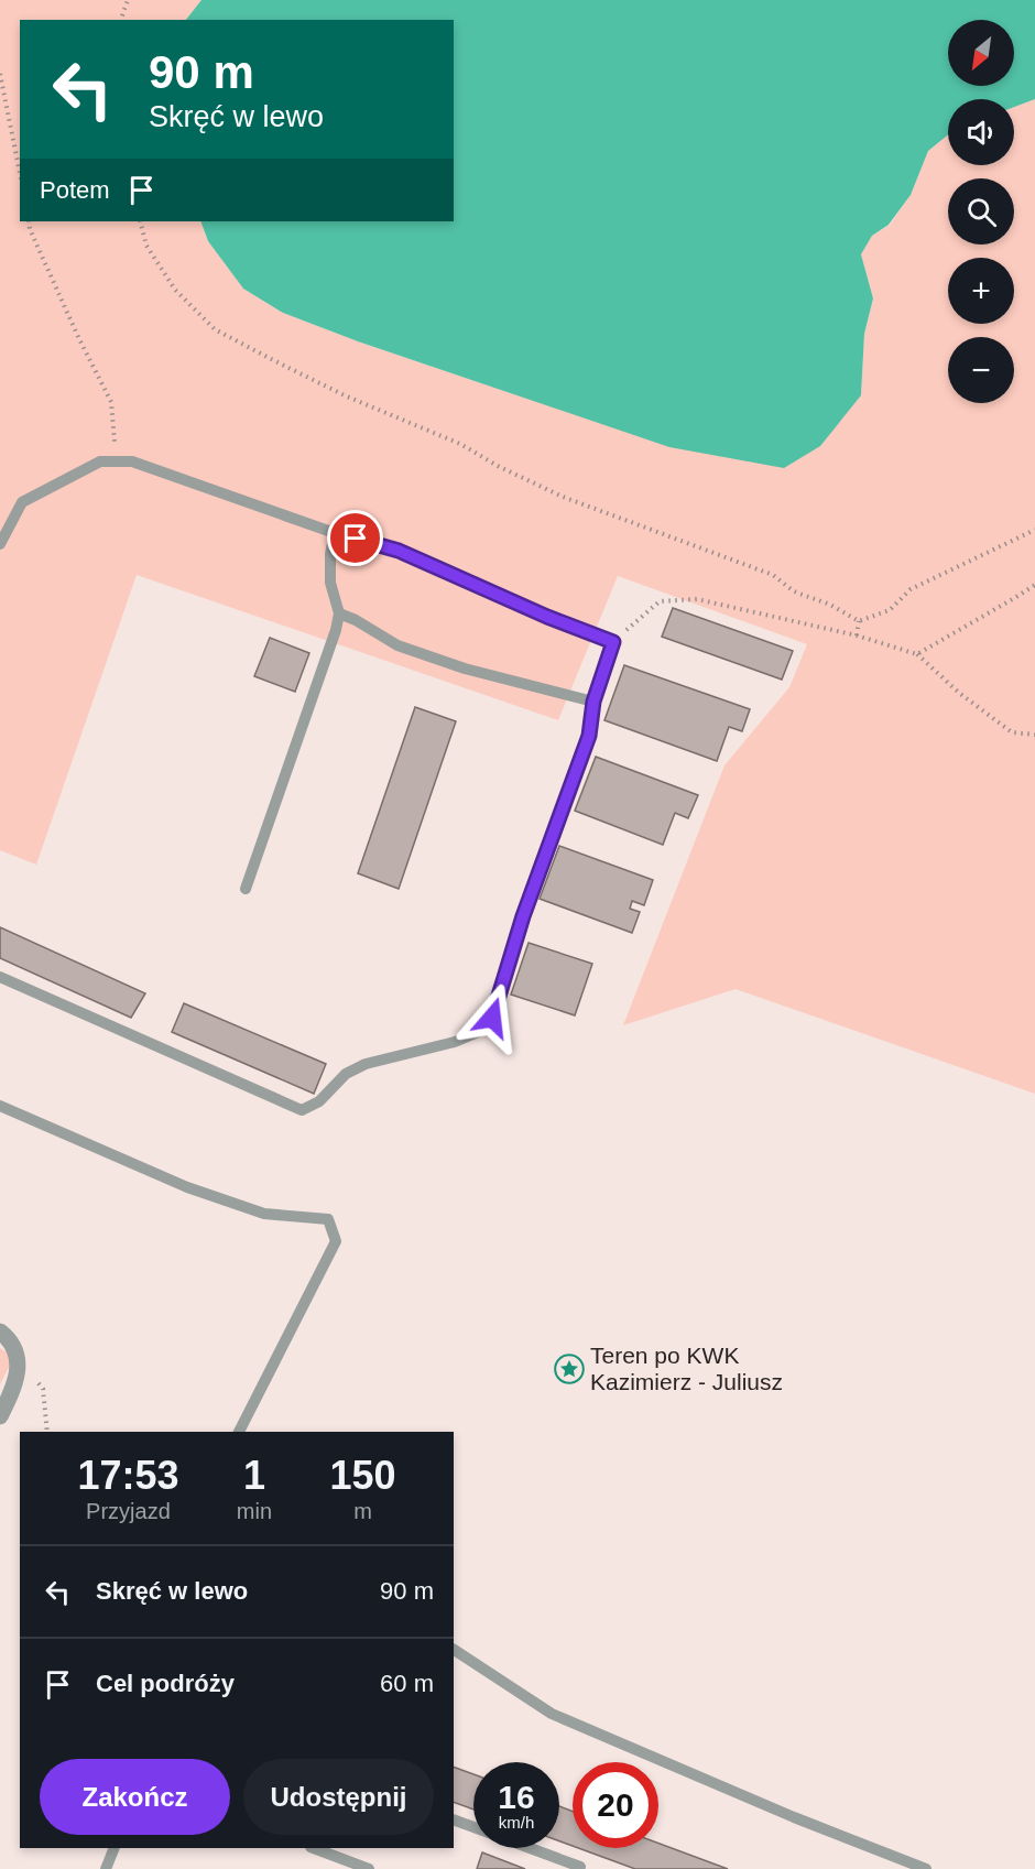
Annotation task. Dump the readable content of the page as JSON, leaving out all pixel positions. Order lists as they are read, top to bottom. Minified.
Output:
{"places":{"place":["Teren po KWK Kazimierz - Juliusz"]},"north":"bottom left","page":{"map_buttons":["+","−"],"turn":["90 m","Skręć w lewo"],"then":"Potem","eta":["17:53","Przyjazd","1","min","150","m"],"list":[{"name":"Skręć w lewo","value":"90 m"},{"name":"Cel podróży","value":"60 m"}],"buttons":["Zakończ","Udostępnij"],"speed":"16 km/h","limit":"20"}}
